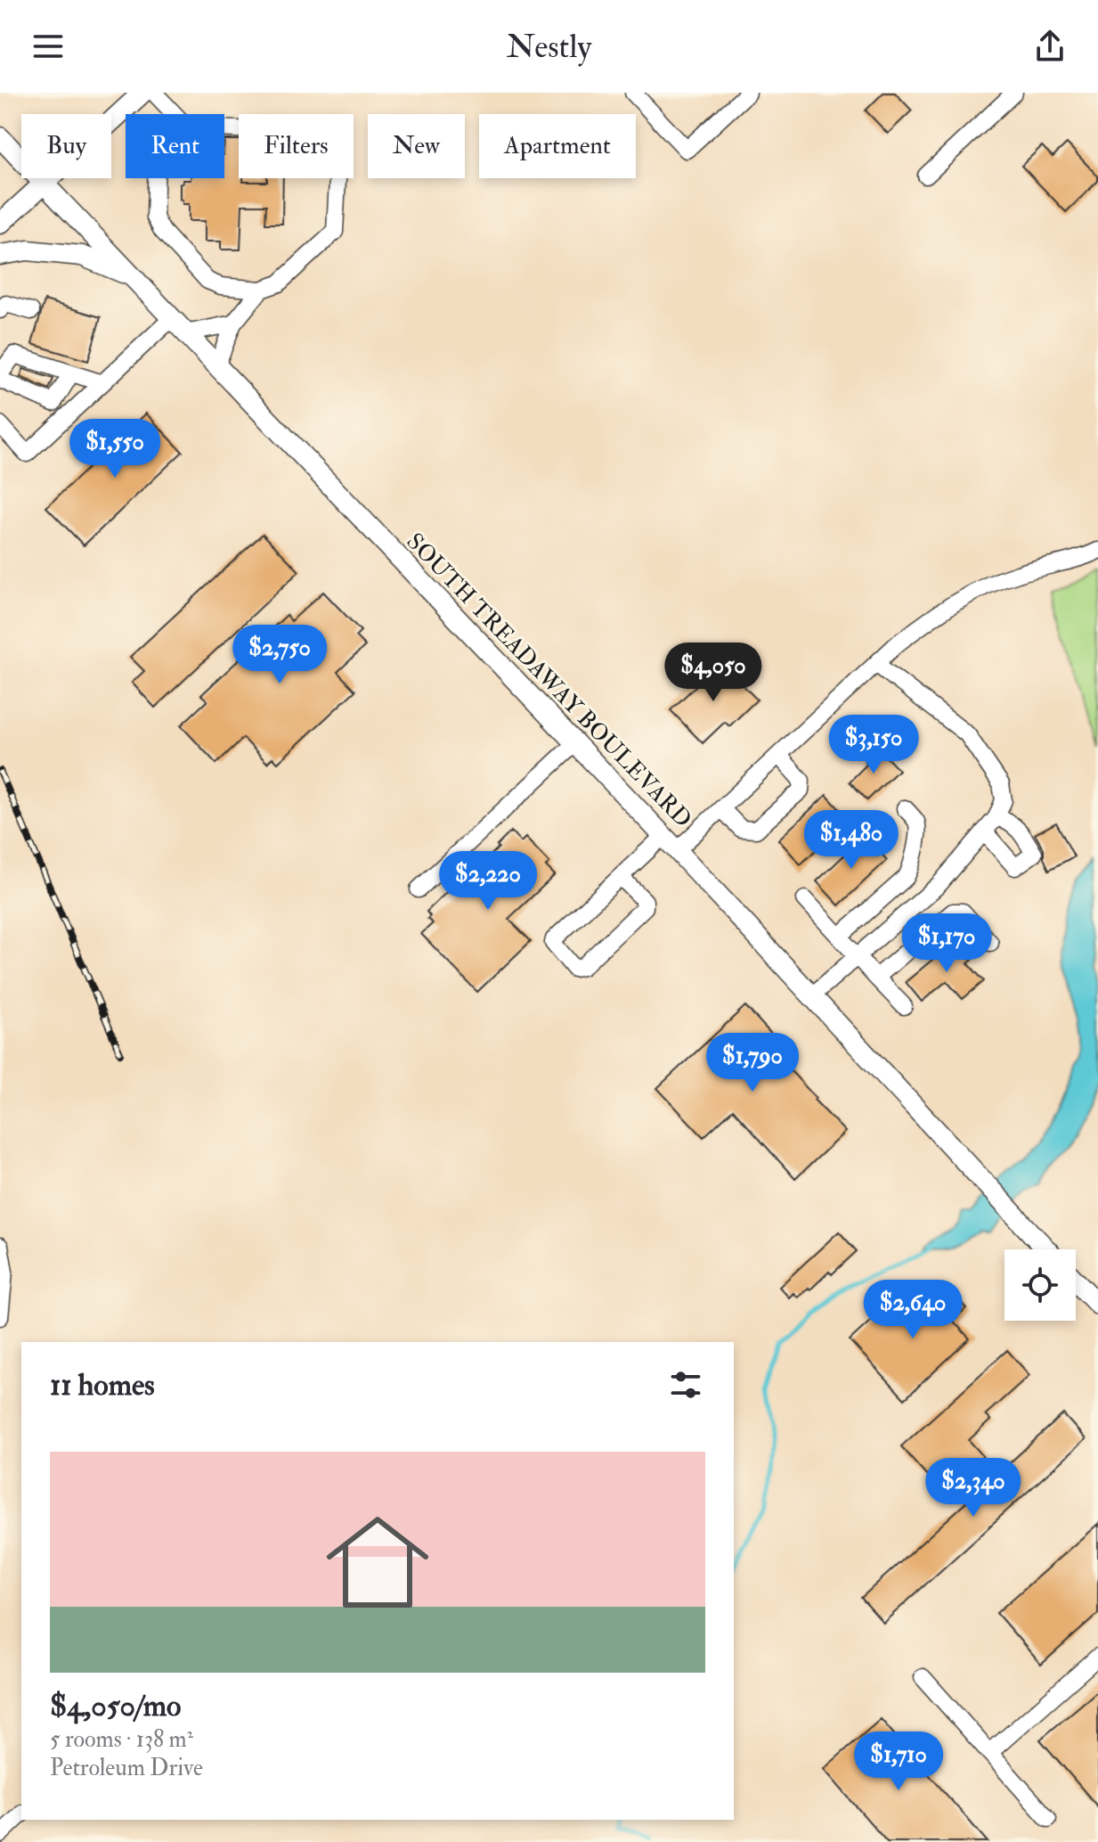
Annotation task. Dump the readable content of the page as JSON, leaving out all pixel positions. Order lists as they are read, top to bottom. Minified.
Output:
{"streets":{"main road":["SOUTH TREADAWAY BOULEVARD"]},"page":{"header":"Nestly","chip":["Buy","Rent","Filters","New","Apartment"],"price":["$1,550","$2,750","$4,050","$3,150","$1,480","$2,220","$1,170","$1,790","$2,640","$2,340","$1,710"],"heading":"11 homes","list":[{"name":"$4,050/mo","note":"5 rooms · 138 m² · Petroleum Drive"}]}}
